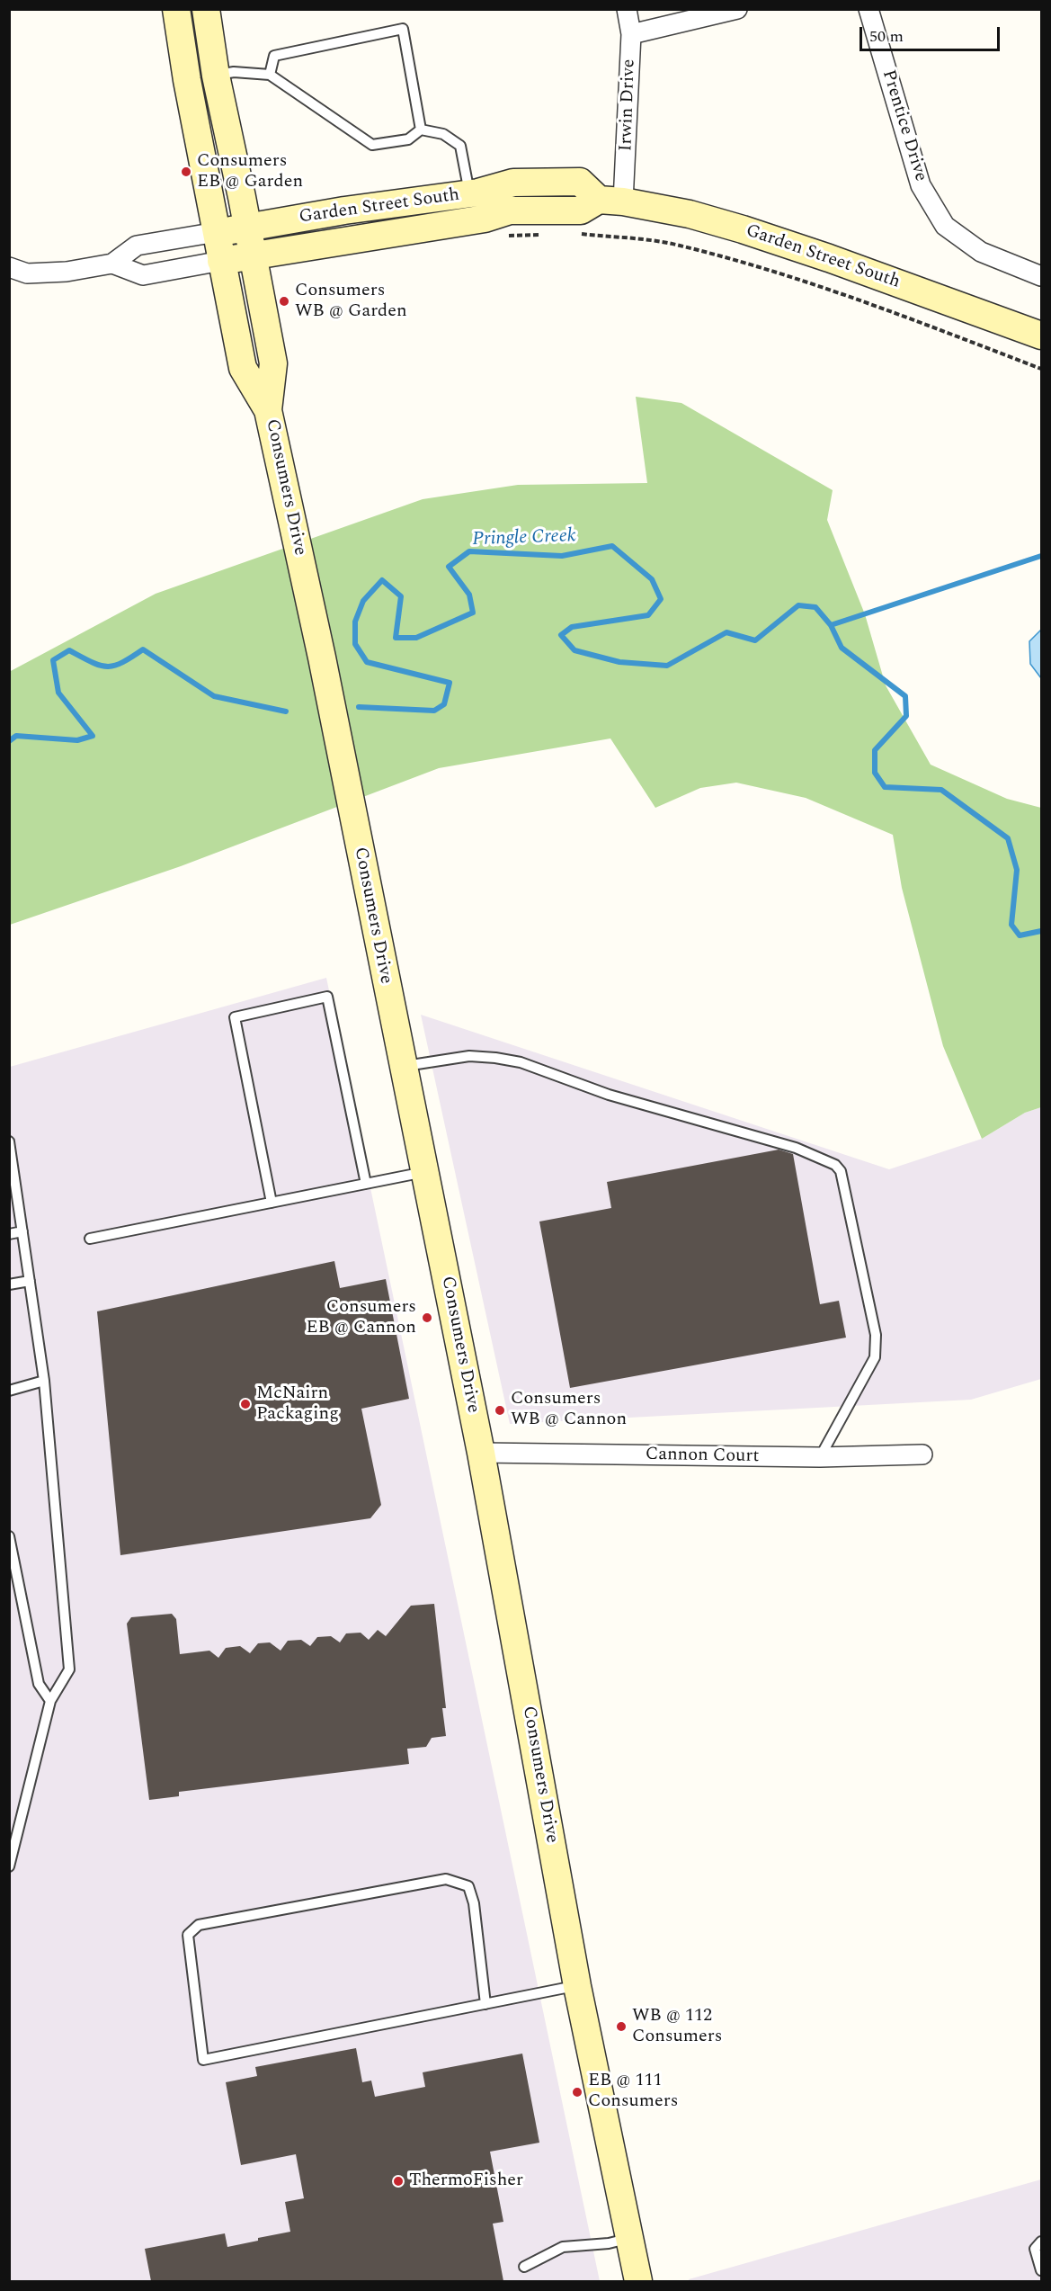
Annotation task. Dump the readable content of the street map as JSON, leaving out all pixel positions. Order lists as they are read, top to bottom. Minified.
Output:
{"streets":{"main road":["Garden Street South","Consumers Drive"],"street":["Irwin Drive","Prentice Drive","Cannon Court"]},"crossings":[["Irwin Drive","Garden Street South"],["Garden Street South","Consumers Drive"],["Consumers Drive","Cannon Court"]],"water":["Pringle Creek"],"places":["Consumers EB @ Garden","Consumers WB @ Garden","Consumers EB @ Cannon","McNairn Packaging","Consumers WB @ Cannon","WB @ 112 Consumers","EB @ 111 Consumers","ThermoFisher"],"scale_bar":"50 m"}
